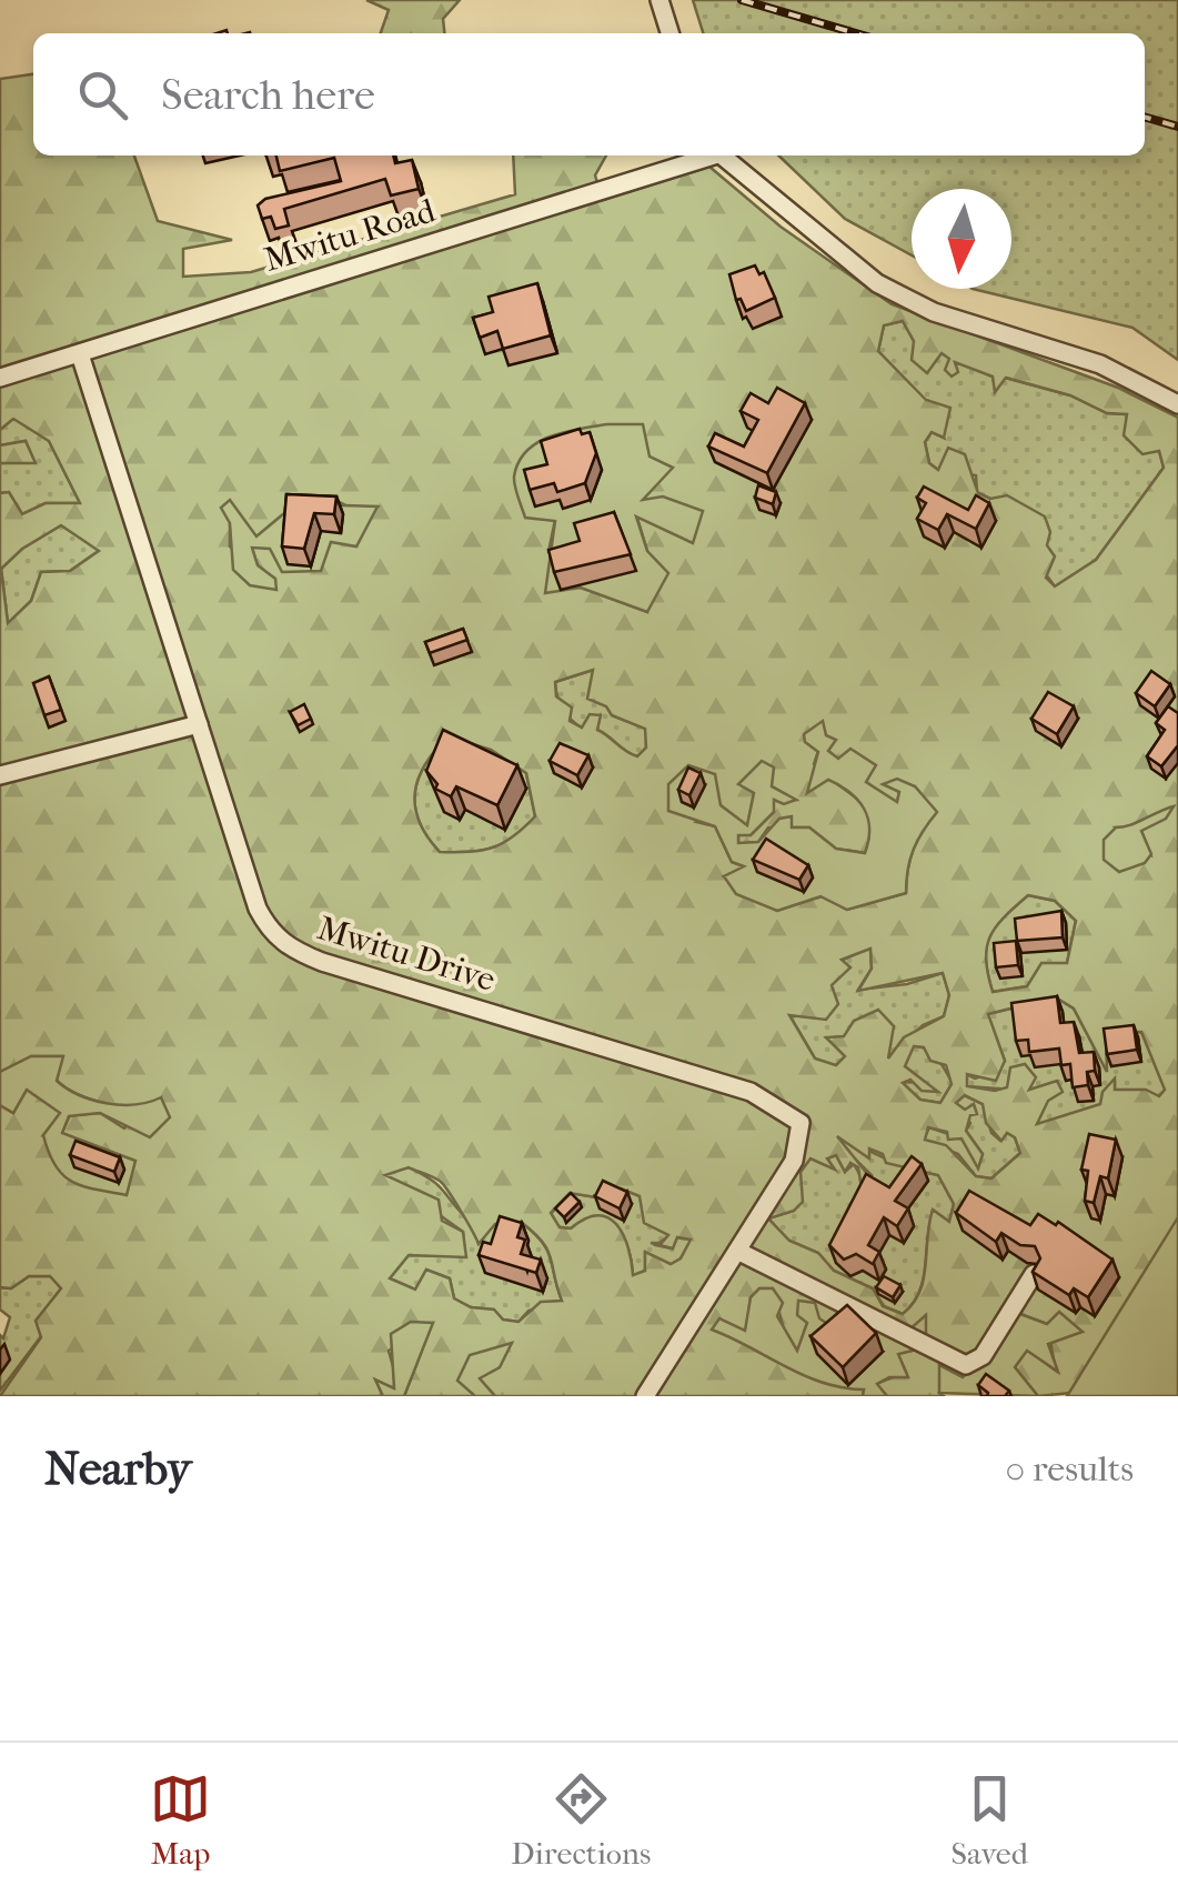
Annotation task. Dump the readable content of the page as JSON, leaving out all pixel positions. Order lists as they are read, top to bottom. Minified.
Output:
{"streets":{"street":["Mwitu Road","Mwitu Drive"]},"crossings":[["Mwitu Road","Mwitu Drive"]],"north":"bottom","page":{"search":"Search here","heading":["Nearby","0 results"],"nav":["Map","Directions","Saved"]}}
